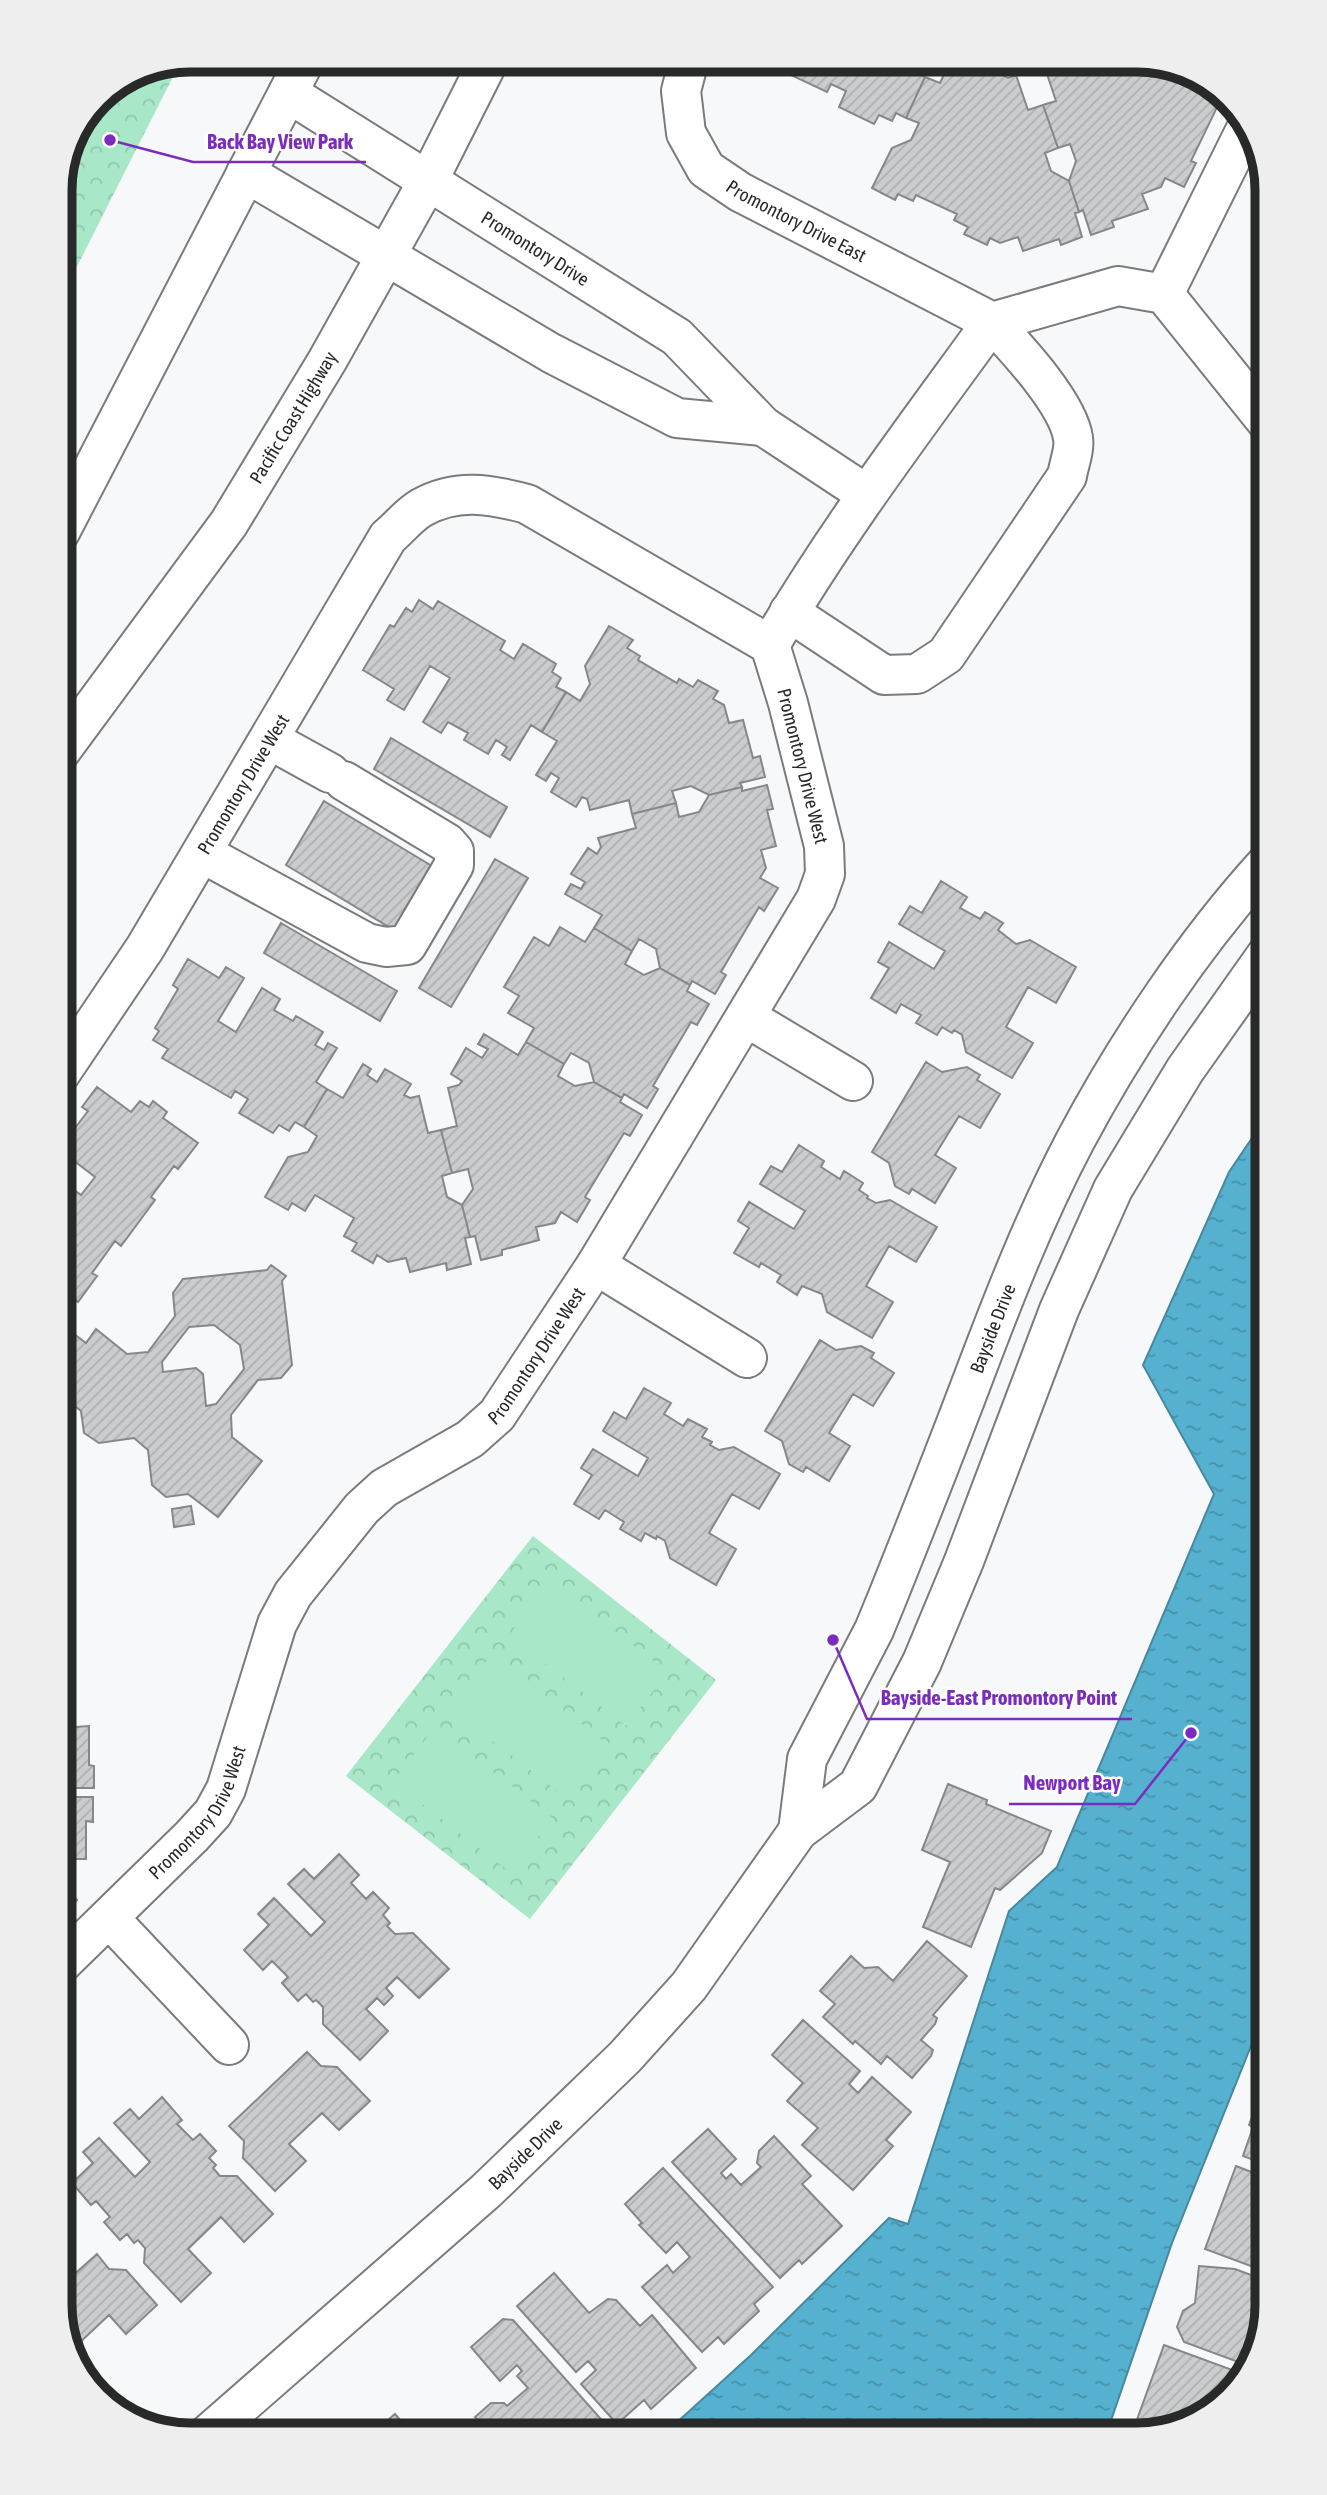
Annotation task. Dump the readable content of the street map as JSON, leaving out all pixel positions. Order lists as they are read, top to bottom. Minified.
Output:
{"streets":{"main road":["Promontory Drive East","Promontory Drive","Pacific Coast Highway","Promontory Drive West","Bayside Drive"]},"crossings":[["Promontory Drive","Pacific Coast Highway"]],"places":["Back Bay View Park","Bayside-East Promontory Point","Newport Bay"]}
